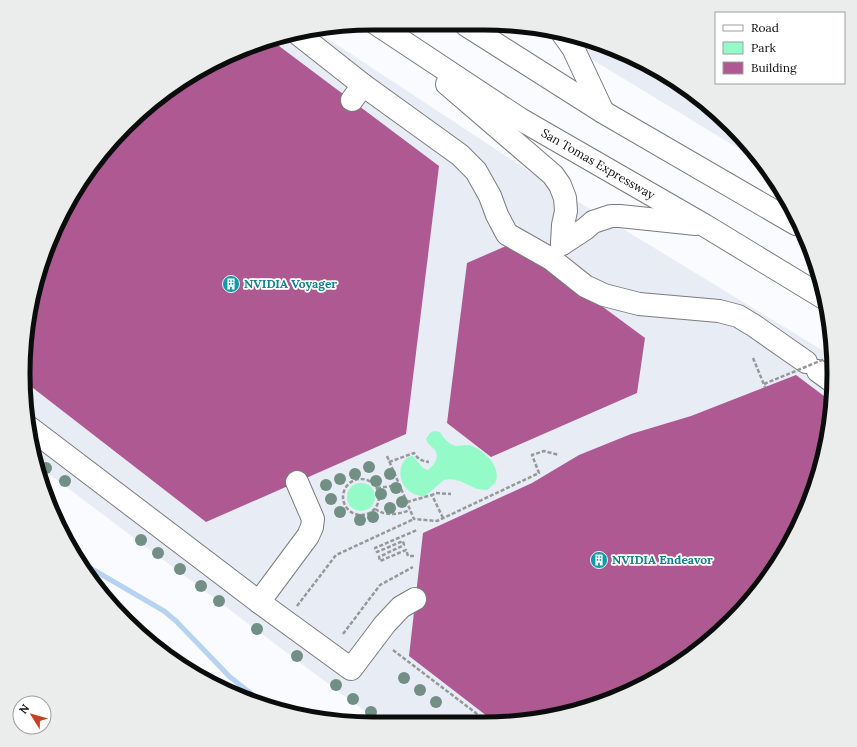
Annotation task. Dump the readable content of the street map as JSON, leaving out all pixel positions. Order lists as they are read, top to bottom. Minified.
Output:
{"streets":{"main road":["San Tomas Expressway"]},"places":{"building":["NVIDIA Voyager","NVIDIA Endeavor"]},"legend":["Road","Park","Building"],"north":"top left"}
